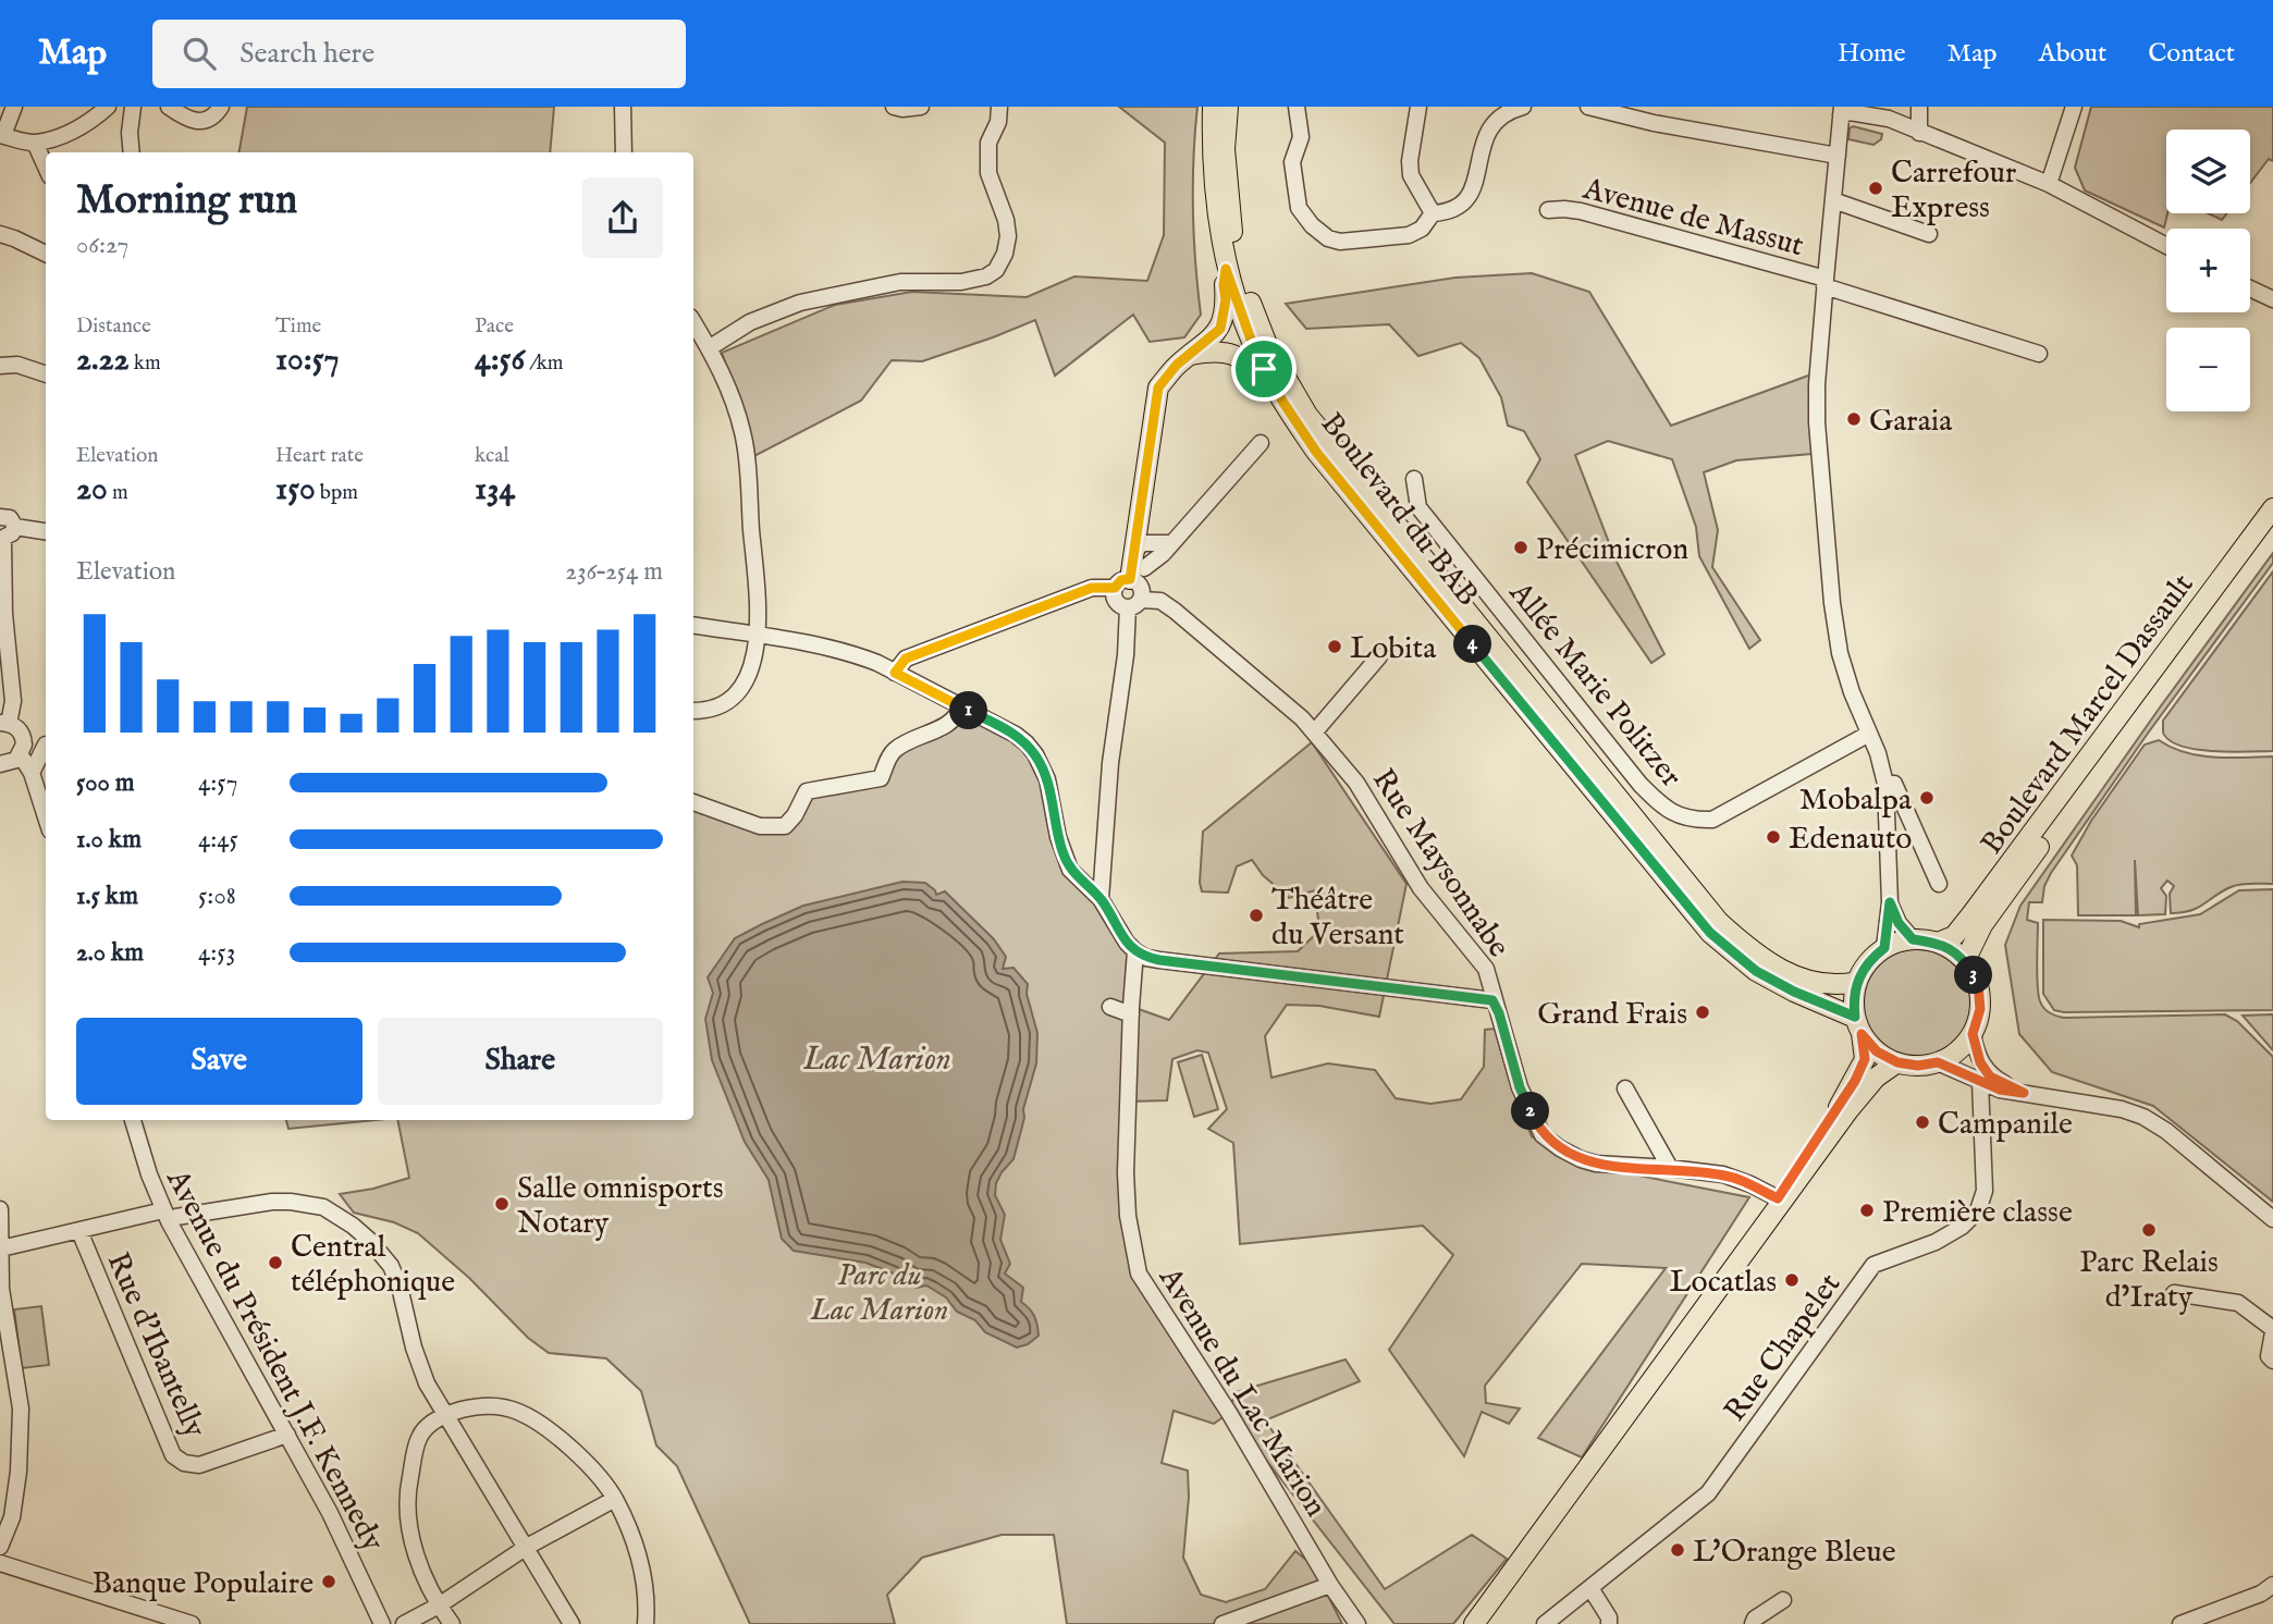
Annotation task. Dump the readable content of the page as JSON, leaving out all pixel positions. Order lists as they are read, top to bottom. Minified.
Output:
{"streets":{"main road":["Boulevard du BAB","Boulevard Marcel Dassault"],"street":["Avenue de Massut","Allée Marie Politzer","Rue Maysonnabe","Rue d'Ibantelly","Rue Chapelet","Avenue du Président J.F. Kennedy","Avenue du Lac Marion"]},"crossings":[["Boulevard du BAB","Boulevard Marcel Dassault"],["Rue d'Ibantelly","Avenue du Président J.F. Kennedy"]],"water":["Lac Marion"],"parks":["Parc du Lac Marion"],"places":["Carrefour Express","Garaia","Précimicron","Lobita","Mobalpa","Edenauto","Théâtre du Versant","Grand Frais","Campanile","Salle omnisports Notary","Première classe","Parc Relais d’Iraty","Central téléphonique","Locatlas","L'Orange Bleue","Banque Populaire"],"page":{"header":"Map","search":"Search here","nav":["Home","Map","About","Contact"],"map_buttons":["+","−"],"heading":["Morning run","06:27"],"stats":[["Distance","2.22 km"],["Time","10:57"],["Pace","4:56 /km"],["Elevation","20 m"],["Heart rate","150 bpm"],["kcal","134"]],"chart":["Elevation","236–254 m"],"pins":["4","1","3","2"],"list":[{"name":"500 m","note":"4:57"},{"name":"1.0 km","note":"4:45"},{"name":"1.5 km","note":"5:08"},{"name":"2.0 km","note":"4:53"}],"buttons":["Save","Share"]}}
